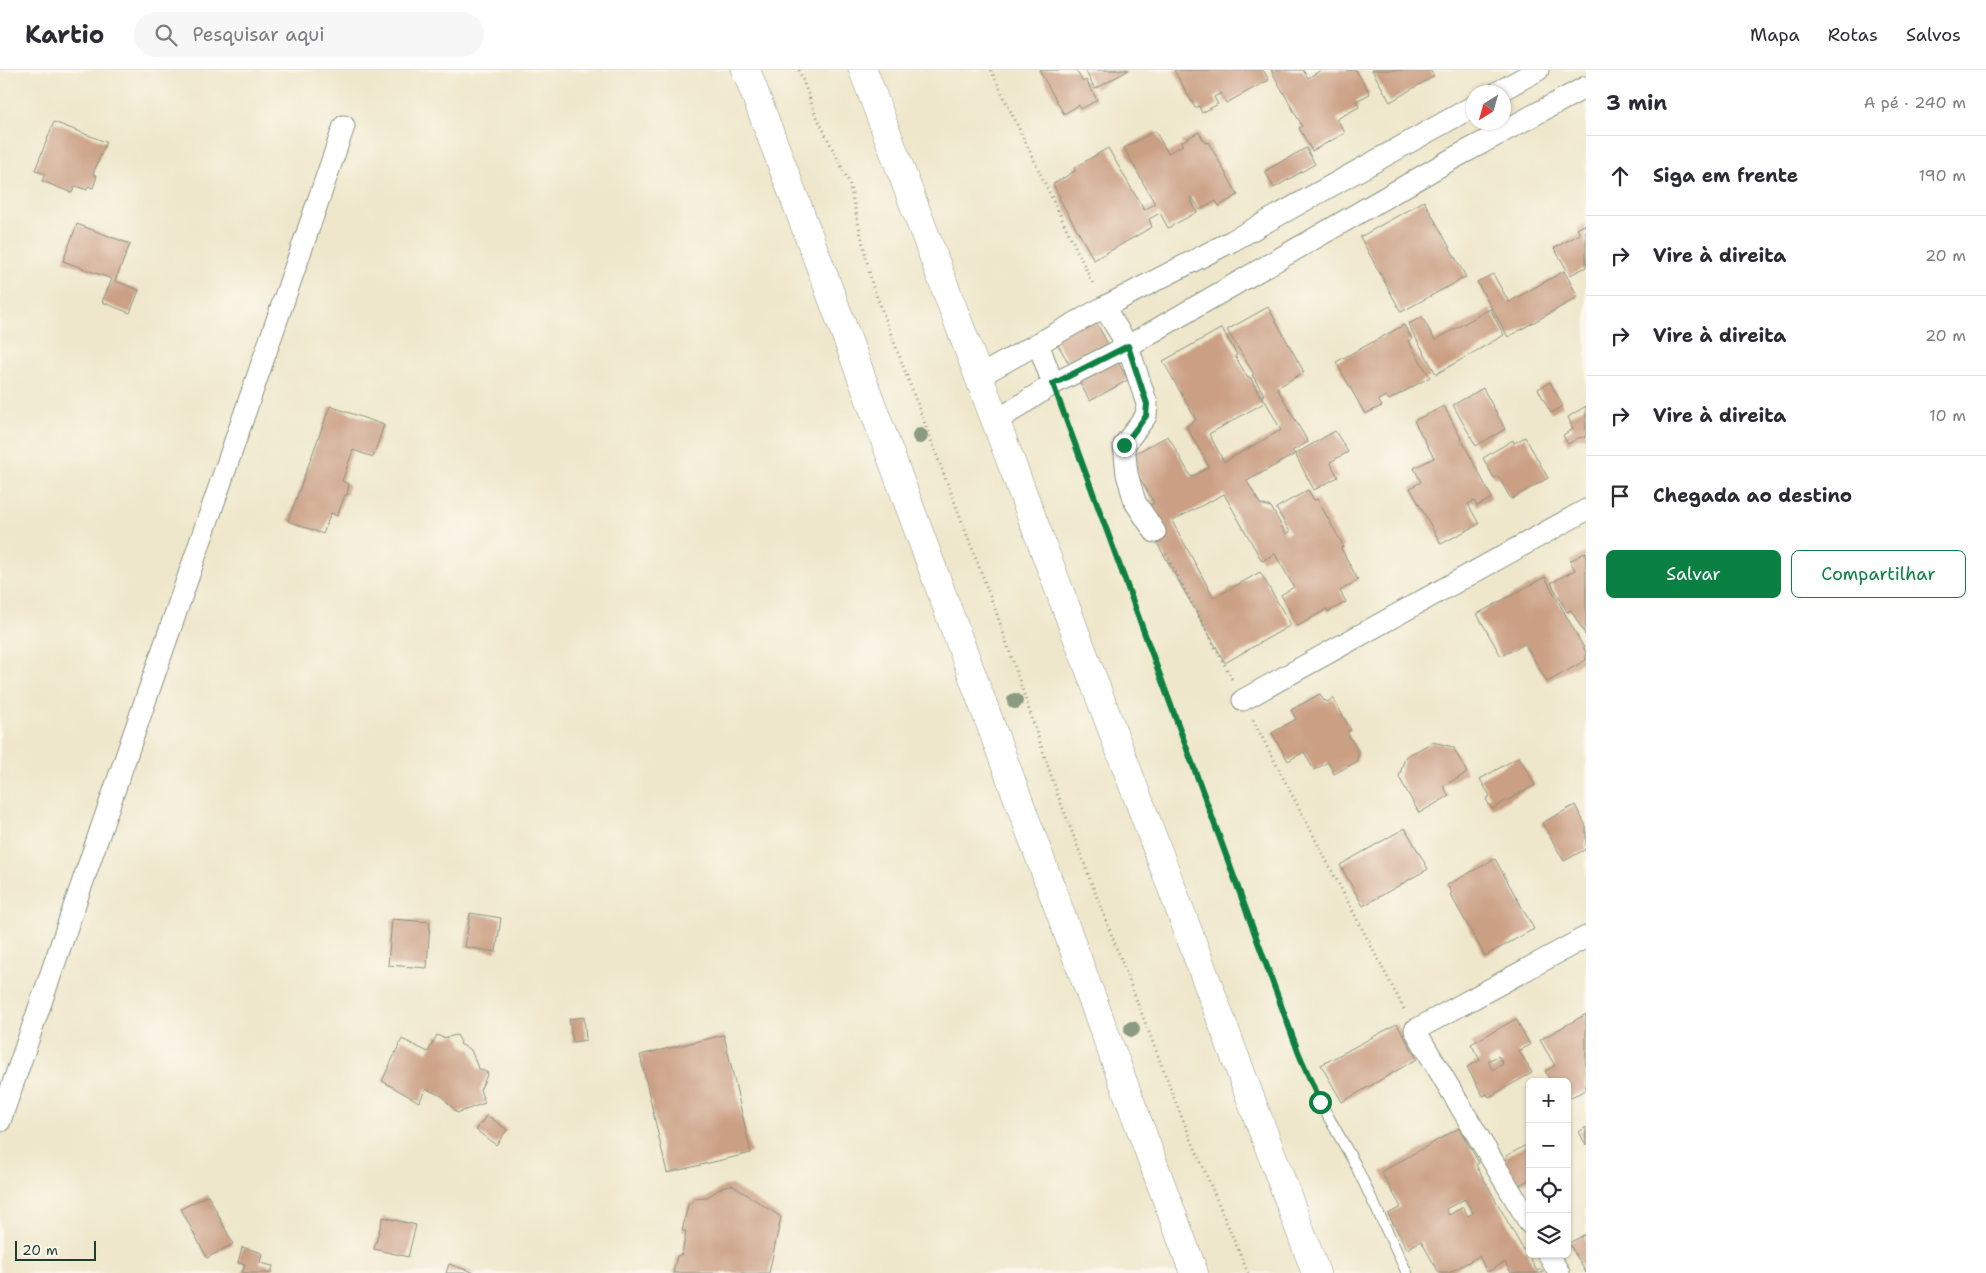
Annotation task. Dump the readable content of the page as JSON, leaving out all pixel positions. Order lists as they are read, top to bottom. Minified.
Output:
{"scale_bar":"20 m","north":"bottom left","page":{"header":"Kartio","search":"Pesquisar aqui","nav":["Mapa","Rotas","Salvos"],"heading":["3 min","A pé · 240 m"],"list":[["Siga em frente","190 m"],["Vire à direita","20 m"],["Vire à direita","20 m"],["Vire à direita","10 m"],"Chegada ao destino"],"buttons":["Salvar","Compartilhar"],"map_buttons":["+","−"],"scale":"20 m"}}
